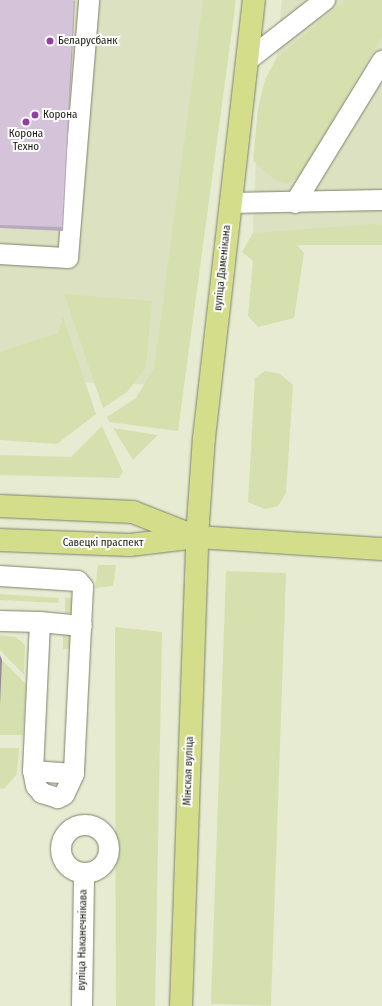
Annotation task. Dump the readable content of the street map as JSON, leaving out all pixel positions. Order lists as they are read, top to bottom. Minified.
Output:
{"streets":{"main road":["вуліца Даменікана","Савецкі праспект","Мінская вуліца"],"street":["вуліца Наканечнікава"]},"crossings":[["вуліца Даменікана","Савецкі праспект"],["вуліца Даменікана","Мінская вуліца"],["Савецкі праспект","Мінская вуліца"]],"places":["Беларусбанк","Корона","Корона Техно"]}
